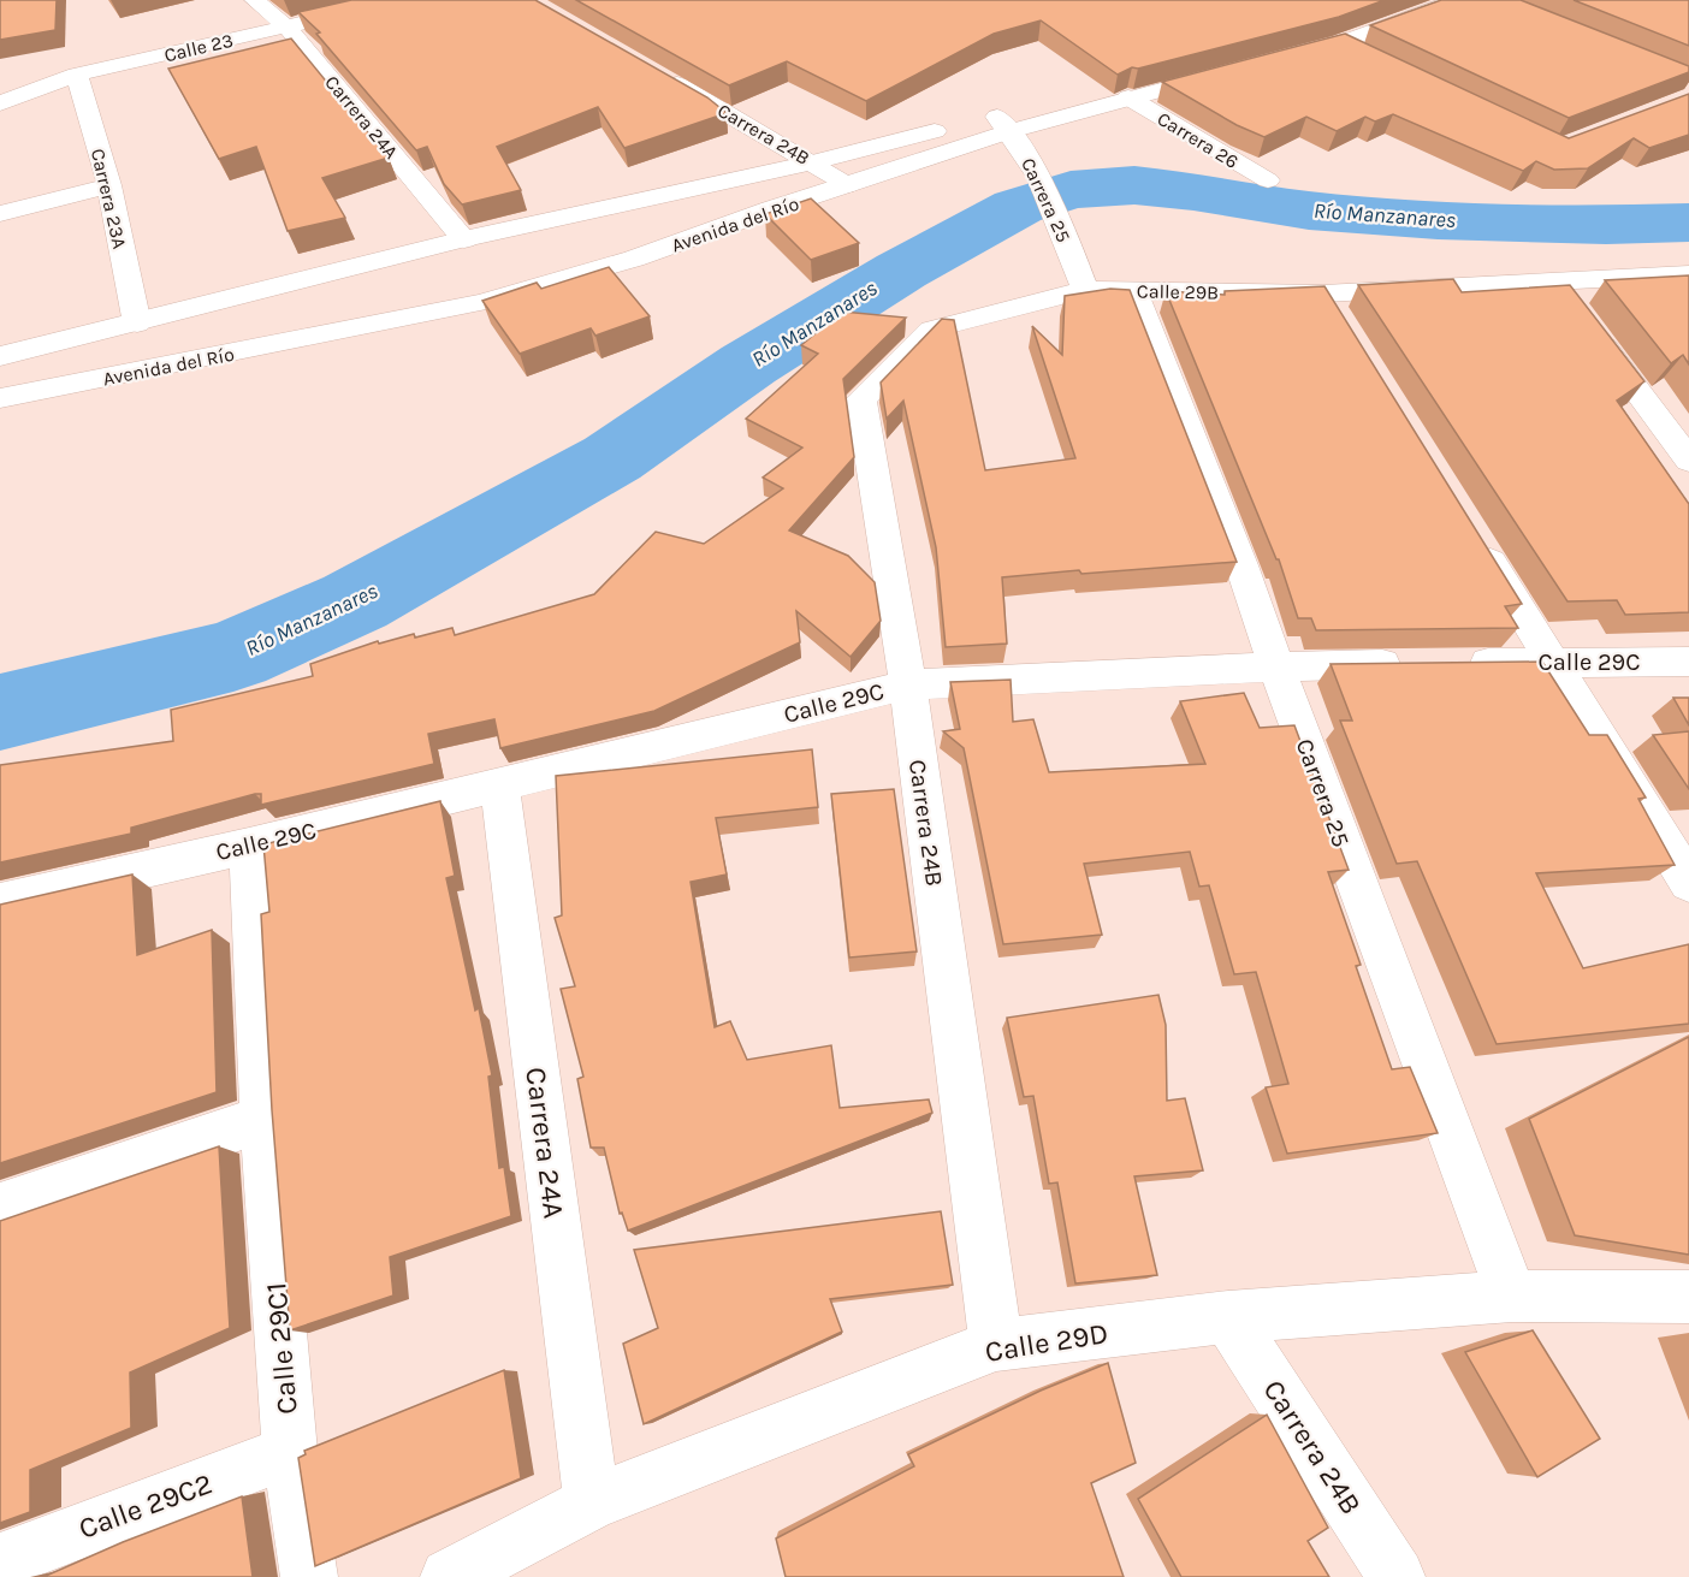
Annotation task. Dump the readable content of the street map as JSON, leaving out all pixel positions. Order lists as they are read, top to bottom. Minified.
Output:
{"streets":{"street":["Calle 23","Carrera 24A","Carrera 24B","Carrera 26","Carrera 23A","Carrera 25","Avenida del Río","Calle 29B","Calle 29C","Calle 29D","Calle 29C1","Calle 29C2"]},"crossings":[["Calle 23","Carrera 24A"],["Calle 23","Carrera 23A"],["Carrera 24A","Avenida del Río"],["Carrera 24A","Calle 29C"],["Carrera 24A","Calle 29D"],["Carrera 24B","Avenida del Río"],["Carrera 24B","Calle 29B"],["Carrera 24B","Calle 29C"],["Carrera 24B","Calle 29D"],["Carrera 26","Avenida del Río"],["Carrera 23A","Avenida del Río"],["Carrera 25","Avenida del Río"],["Carrera 25","Calle 29B"],["Carrera 25","Calle 29C"],["Carrera 25","Calle 29D"],["Calle 29C","Calle 29C1"],["Calle 29C1","Calle 29C2"]],"water":["Río Manzanares"]}
